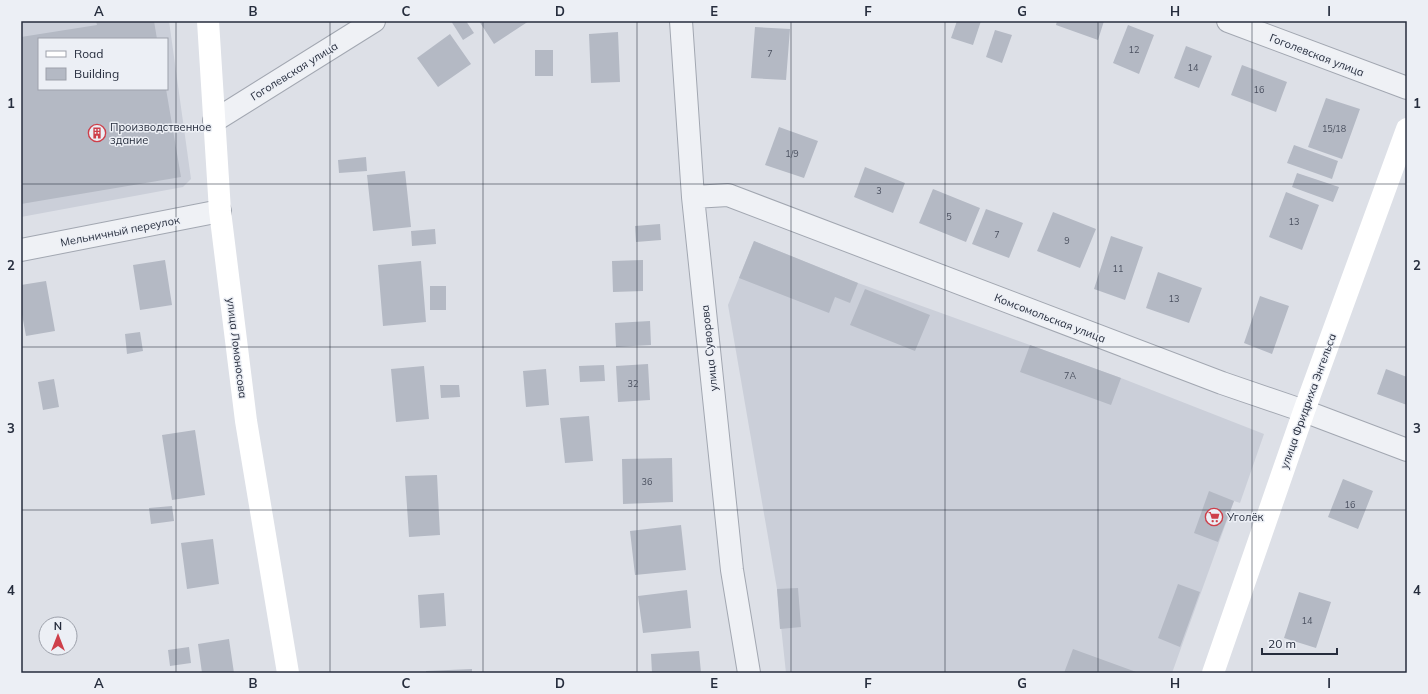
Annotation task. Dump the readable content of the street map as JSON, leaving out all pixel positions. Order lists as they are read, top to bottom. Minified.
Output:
{"streets":{"main road":["улица Ломоносова","улица Фридриха Энгельса"],"street":["Гоголевская улица","Мельничный переулок","Комсомольская улица","улица Суворова"]},"crossings":[["Гоголевская улица","улица Ломоносова"],["Мельничный переулок","улица Ломоносова"],["Комсомольская улица","улица Суворова"],["Комсомольская улица","улица Фридриха Энгельса"]],"places":{"building":["Производственное здание"],"supermarket":["Уголёк"]},"house_numbers":["12","7","14","16","15/18","1/9","3","5","13","7","9","11","13","7А","32","36","16","14"],"legend":["Road","Building"],"scale_bar":"20 m","north":"top","grid":{"columns":["A","B","C","D","E","F","G","H","I"],"rows":["1","2","3","4"]}}
